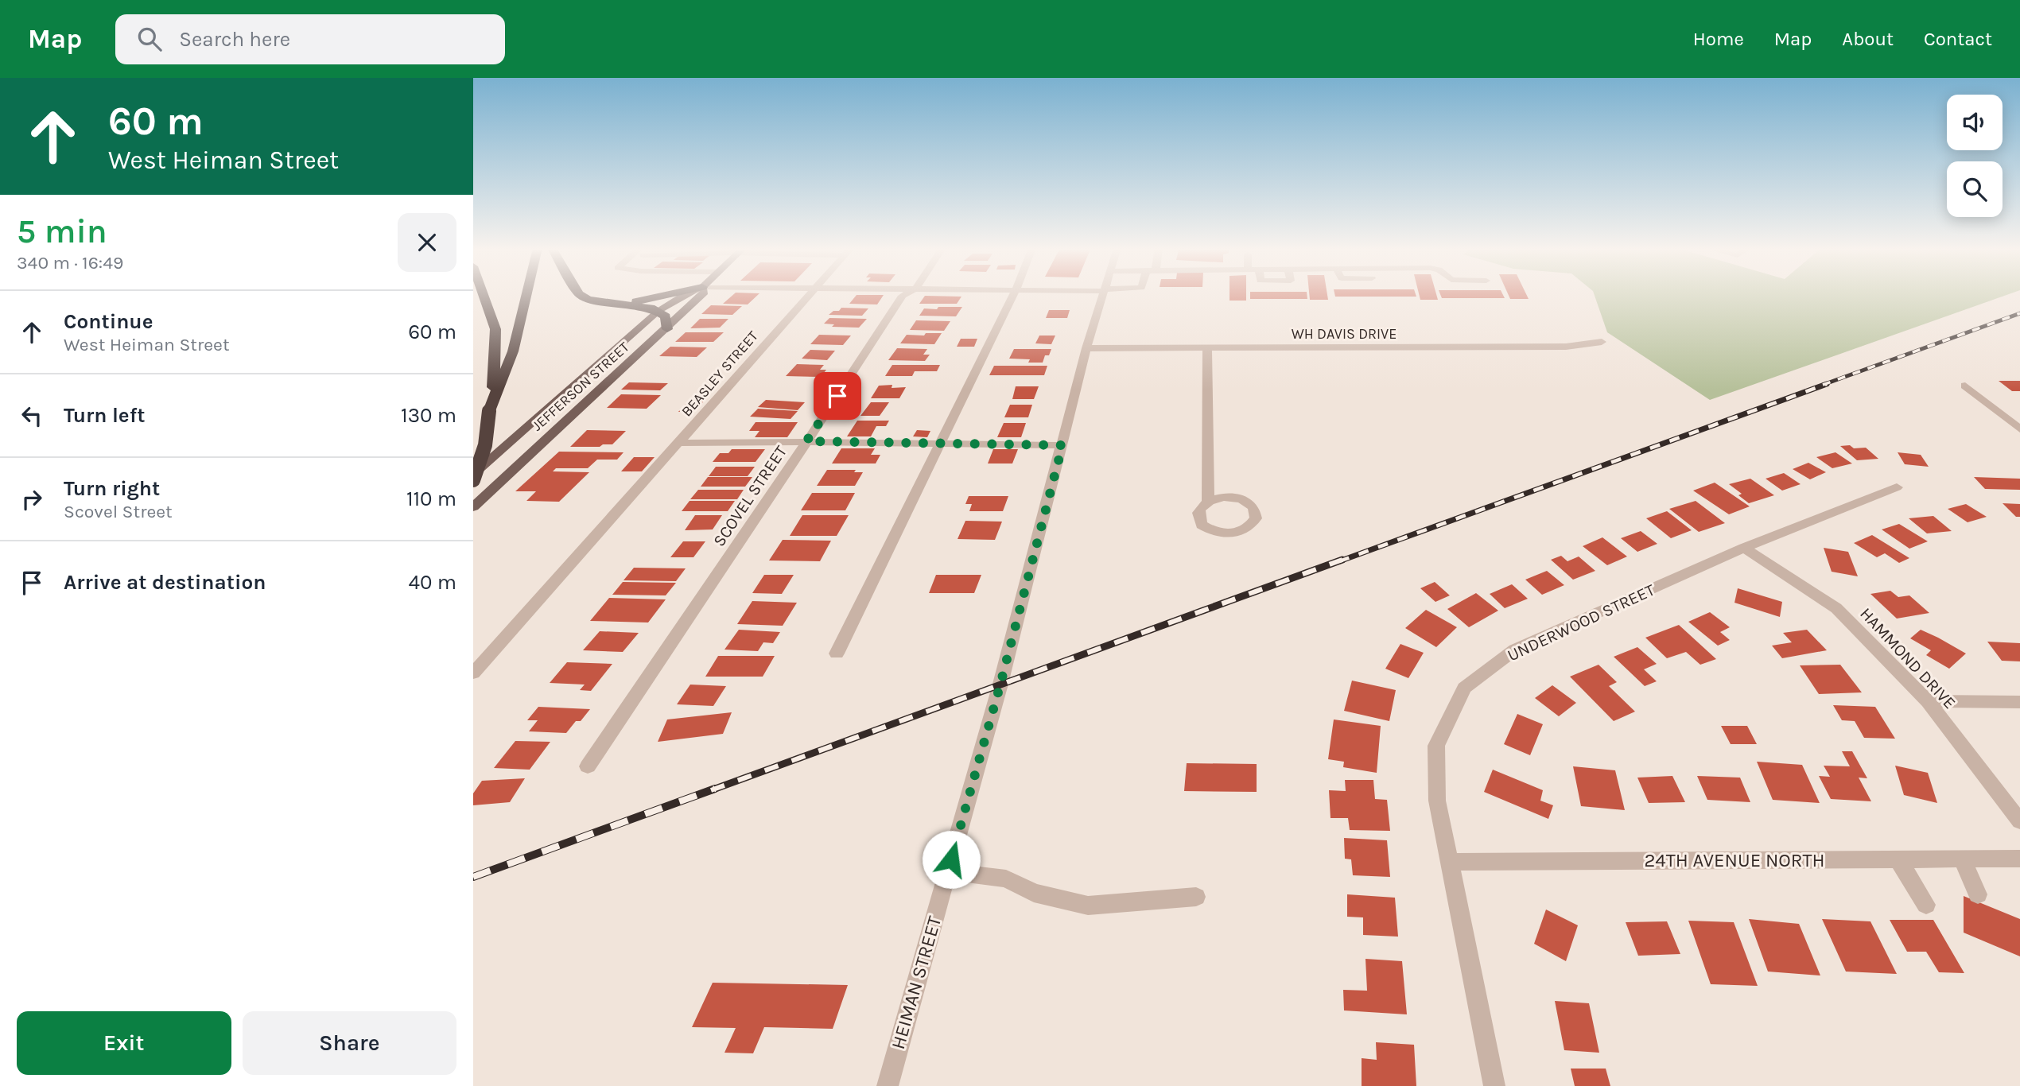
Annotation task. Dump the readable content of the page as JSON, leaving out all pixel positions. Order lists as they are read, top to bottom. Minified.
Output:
{"streets":{"main road":["JEFFERSON STREET"],"street":["WH DAVIS DRIVE","BEASLEY STREET","SCOVEL STREET","UNDERWOOD STREET","HAMMOND DRIVE","24TH AVENUE NORTH","HEIMAN STREET"]},"crossings":[["WH DAVIS DRIVE","HEIMAN STREET"],["UNDERWOOD STREET","HAMMOND DRIVE"],["UNDERWOOD STREET","24TH AVENUE NORTH"]],"page":{"header":"Map","search":"Search here","nav":["Home","Map","About","Contact"],"turn":["60 m","West Heiman Street"],"heading":["5 min","340 m · 16:49"],"list":[{"name":"Continue","note":"West Heiman Street","value":"60 m"},{"name":"Turn left","value":"130 m"},{"name":"Turn right","note":"Scovel Street","value":"110 m"},{"name":"Arrive at destination","value":"40 m"}],"buttons":["Exit","Share"]}}
